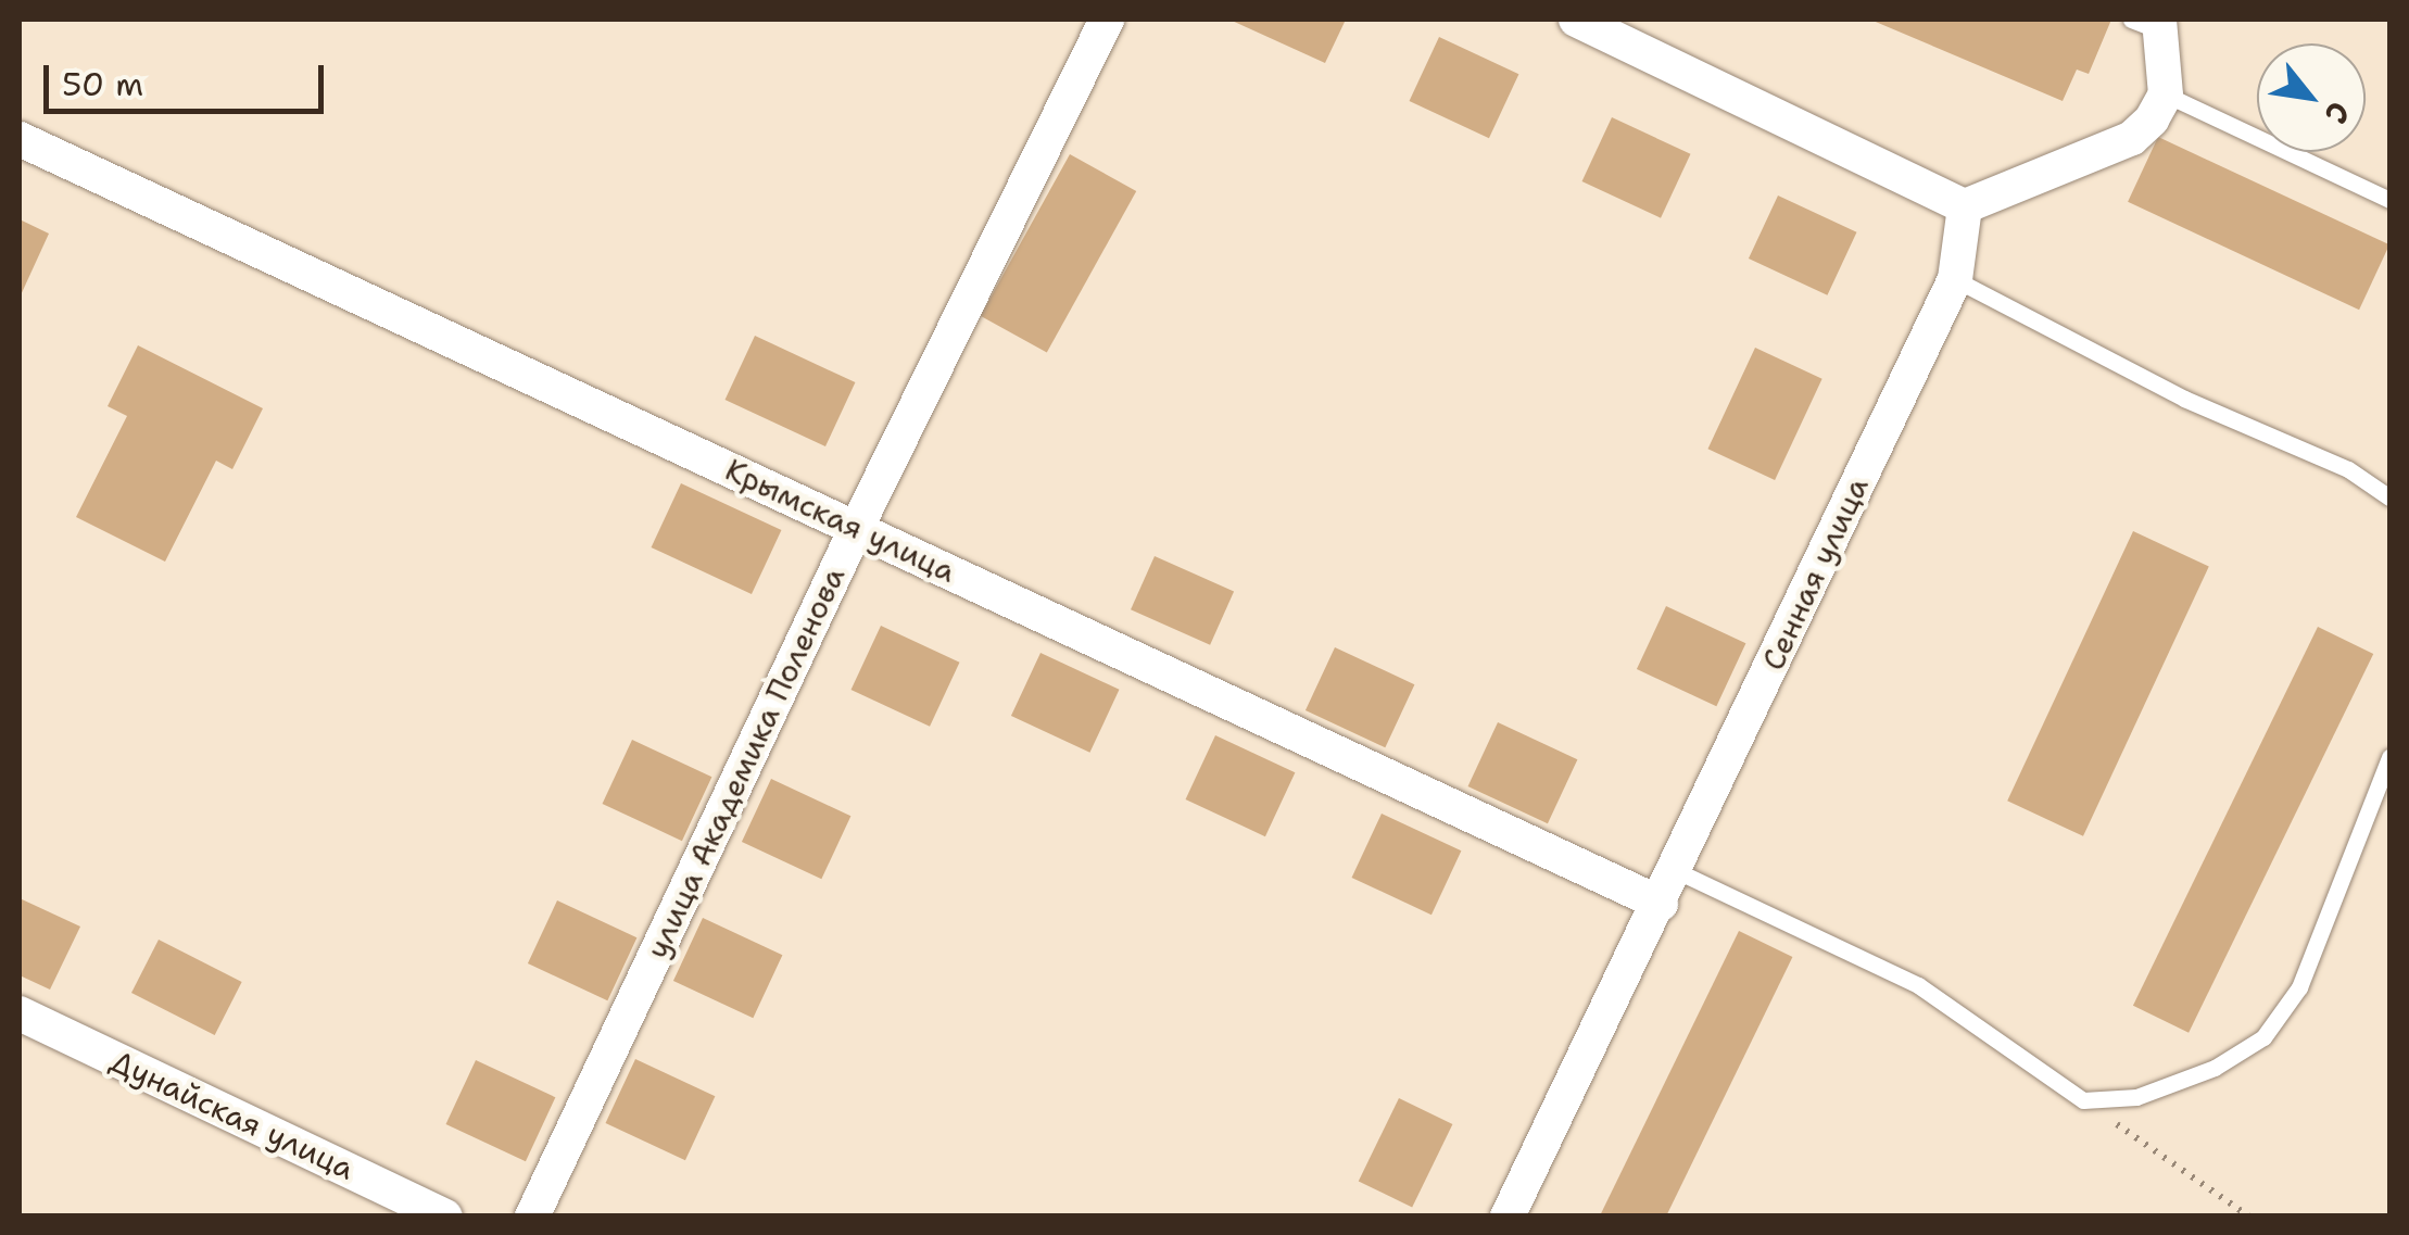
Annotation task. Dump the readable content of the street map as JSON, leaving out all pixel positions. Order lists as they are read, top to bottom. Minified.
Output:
{"streets":{"street":["Крымская улица","Сенная улица","улица Академика Поленова","Дунайская улица"]},"crossings":[["Крымская улица","Сенная улица"],["Крымская улица","улица Академика Поленова"]],"scale_bar":"50 m","north":"bottom right"}
